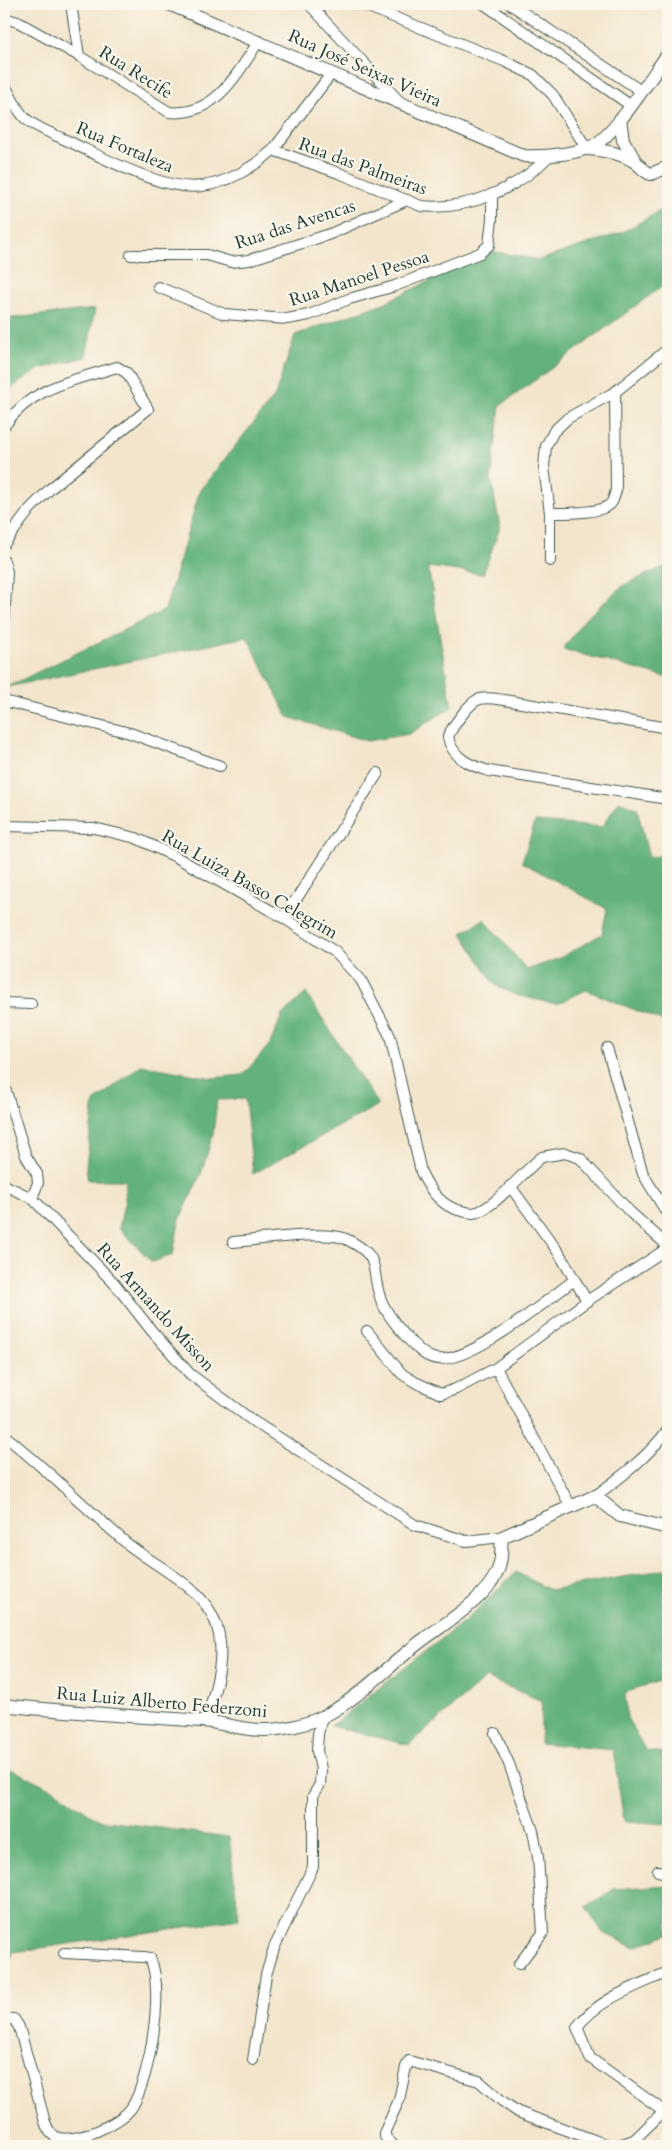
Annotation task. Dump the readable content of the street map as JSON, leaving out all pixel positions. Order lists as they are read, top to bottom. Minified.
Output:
{"streets":{"street":["Rua José Seixas Vieira","Rua Recife","Rua Fortaleza","Rua das Palmeiras","Rua das Avencas","Rua Manoel Pessoa","Rua Luiza Basso Celegrim","Rua Armando Misson","Rua Luiz Alberto Federzoni"]},"crossings":[["Rua José Seixas Vieira","Rua Recife"],["Rua José Seixas Vieira","Rua Fortaleza"],["Rua José Seixas Vieira","Rua das Palmeiras"],["Rua Fortaleza","Rua das Palmeiras"],["Rua das Palmeiras","Rua das Avencas"],["Rua das Palmeiras","Rua Manoel Pessoa"],["Rua Armando Misson","Rua Luiz Alberto Federzoni"]]}
